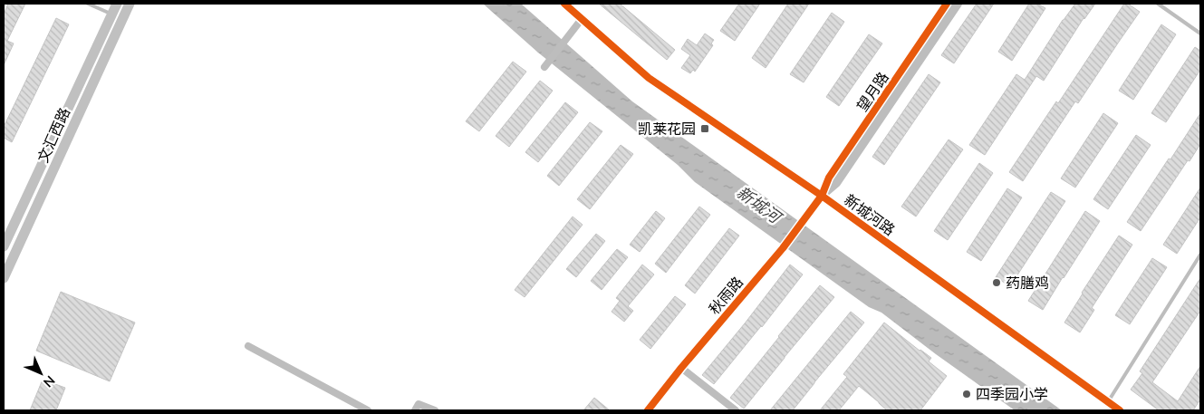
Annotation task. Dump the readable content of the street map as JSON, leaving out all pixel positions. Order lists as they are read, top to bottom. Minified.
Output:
{"streets":{"main road":["文汇西路"],"street":["望月路","新城河路","秋雨路"]},"crossings":[["望月路","新城河路"],["望月路","秋雨路"],["新城河路","秋雨路"]],"water":["新城河"],"places":{"transit":["凯莱花园"],"other":["药膳鸡","四季园小学"]},"north":"bottom right"}
